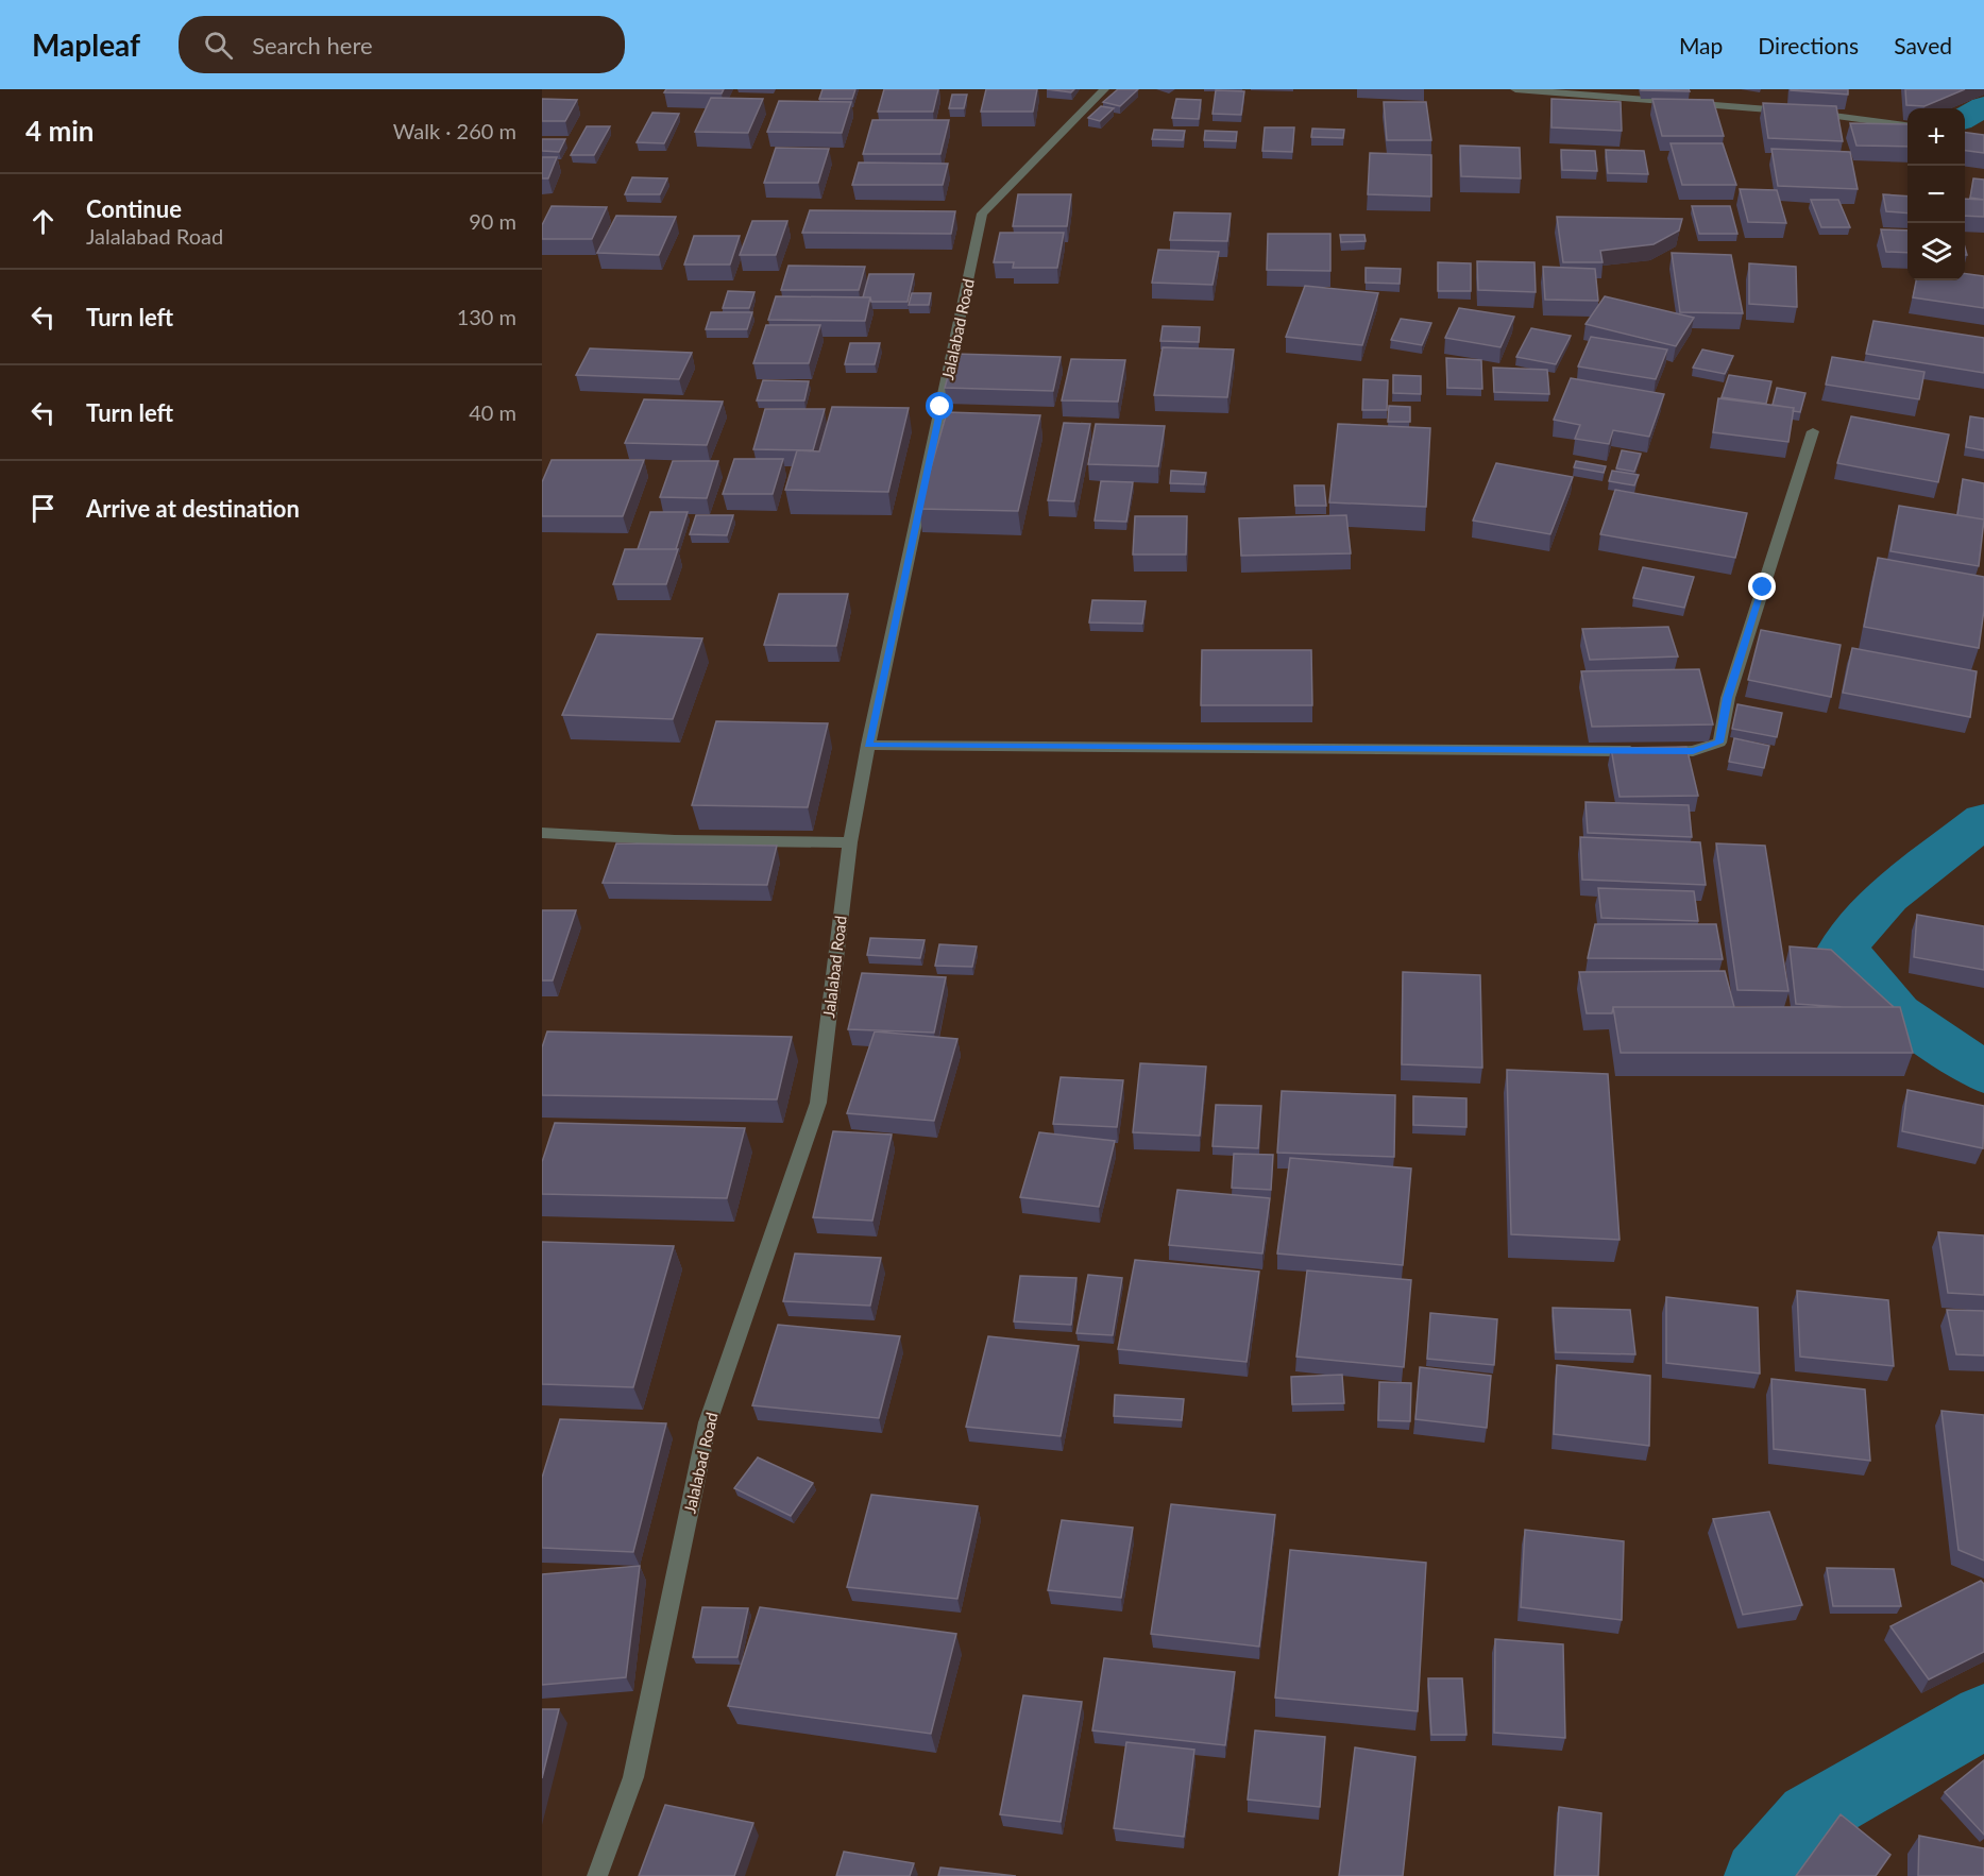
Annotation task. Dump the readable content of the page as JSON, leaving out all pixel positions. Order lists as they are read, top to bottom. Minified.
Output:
{"streets":{"street":["Jalalabad Road"]},"page":{"header":"Mapleaf","search":"Search here","nav":["Map","Directions","Saved"],"heading":["4 min","Walk · 260 m"],"map_buttons":["+","−"],"list":[["Continue","Jalalabad Road","90 m"],["Turn left","130 m"],["Turn left","40 m"],"Arrive at destination"]}}
